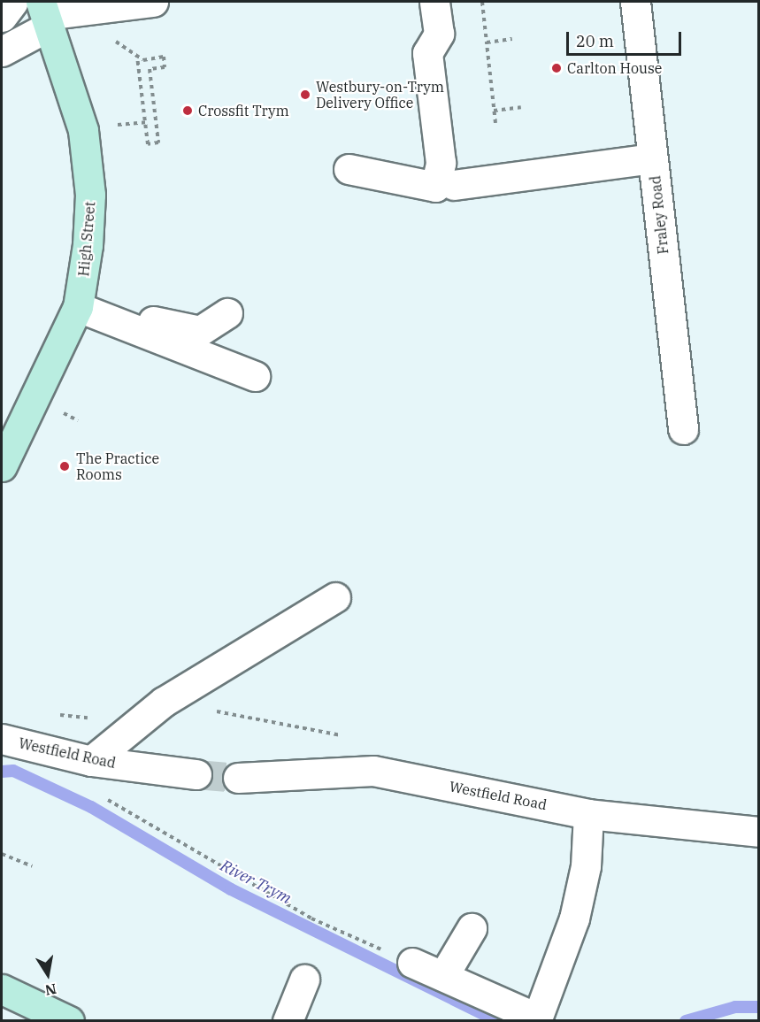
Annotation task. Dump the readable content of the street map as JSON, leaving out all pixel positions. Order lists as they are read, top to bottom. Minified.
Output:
{"streets":{"main road":["High Street"],"street":["Fraley Road","Westfield Road"]},"water":["River Trym"],"places":["Carlton House","Westbury-on-Trym Delivery Office","Crossfit Trym","The Practice Rooms"],"scale_bar":"20 m","north":"bottom"}
